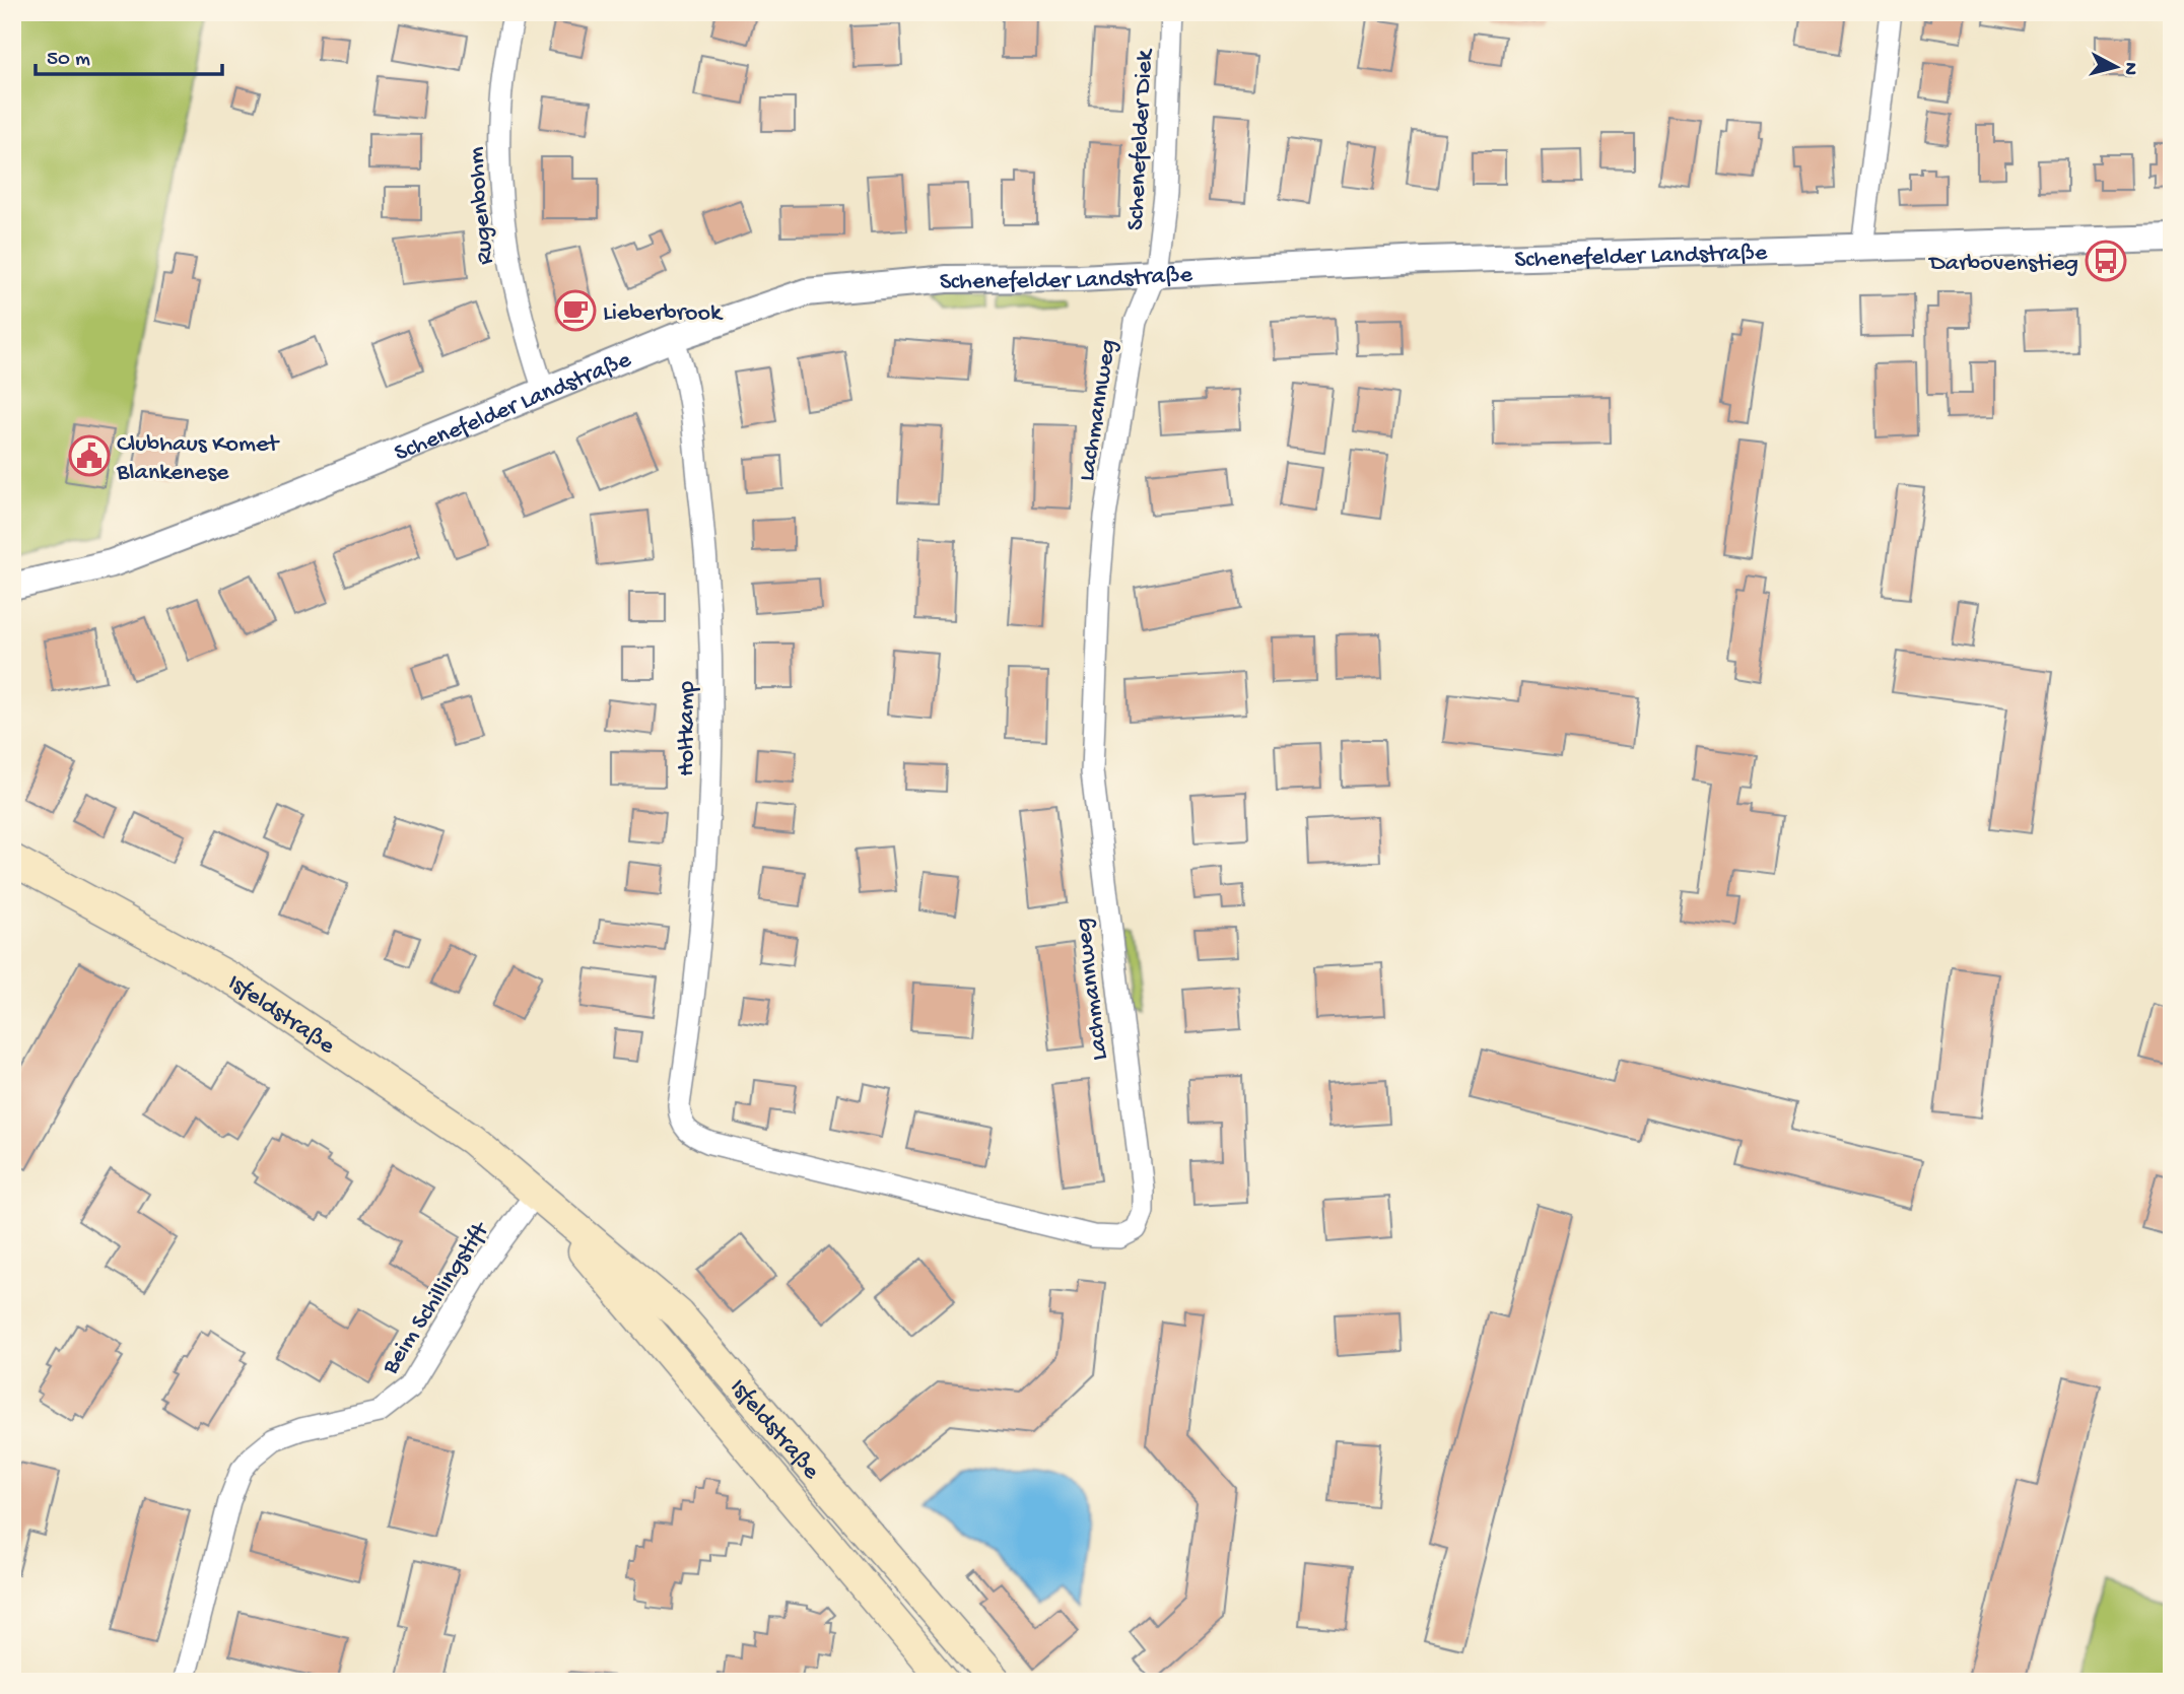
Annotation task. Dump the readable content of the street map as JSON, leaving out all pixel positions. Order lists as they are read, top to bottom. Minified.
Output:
{"streets":{"main road":["Isfeldstraße"],"street":["Schenefelder Diek","Rugenbohm","Schenefelder Landstraße","Lachmannweg","Holtkamp","Beim Schillingstift"]},"crossings":[["Schenefelder Diek","Schenefelder Landstraße"],["Schenefelder Diek","Lachmannweg"],["Rugenbohm","Schenefelder Landstraße"],["Schenefelder Landstraße","Lachmannweg"],["Schenefelder Landstraße","Holtkamp"],["Lachmannweg","Holtkamp"],["Isfeldstraße","Beim Schillingstift"]],"places":{"bus stop":["Darbovenstieg"],"cafe":["Lieberbrook"],"public building":["Clubhaus Komet Blankenese"]},"scale_bar":"50 m","north":"right"}
